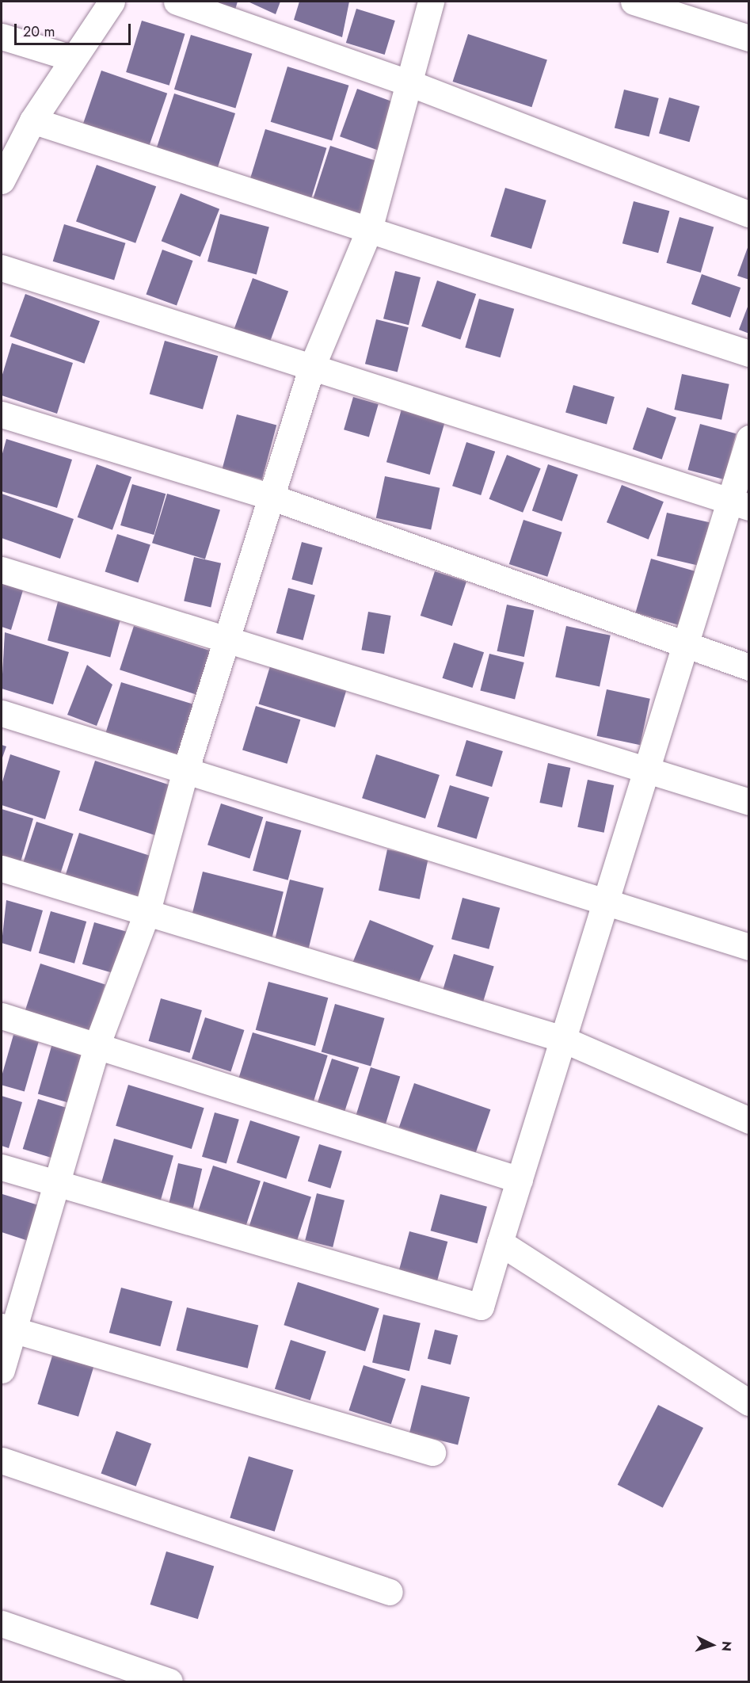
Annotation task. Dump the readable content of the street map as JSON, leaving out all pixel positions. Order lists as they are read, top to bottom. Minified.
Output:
{"scale_bar":"20 m","north":"right"}
